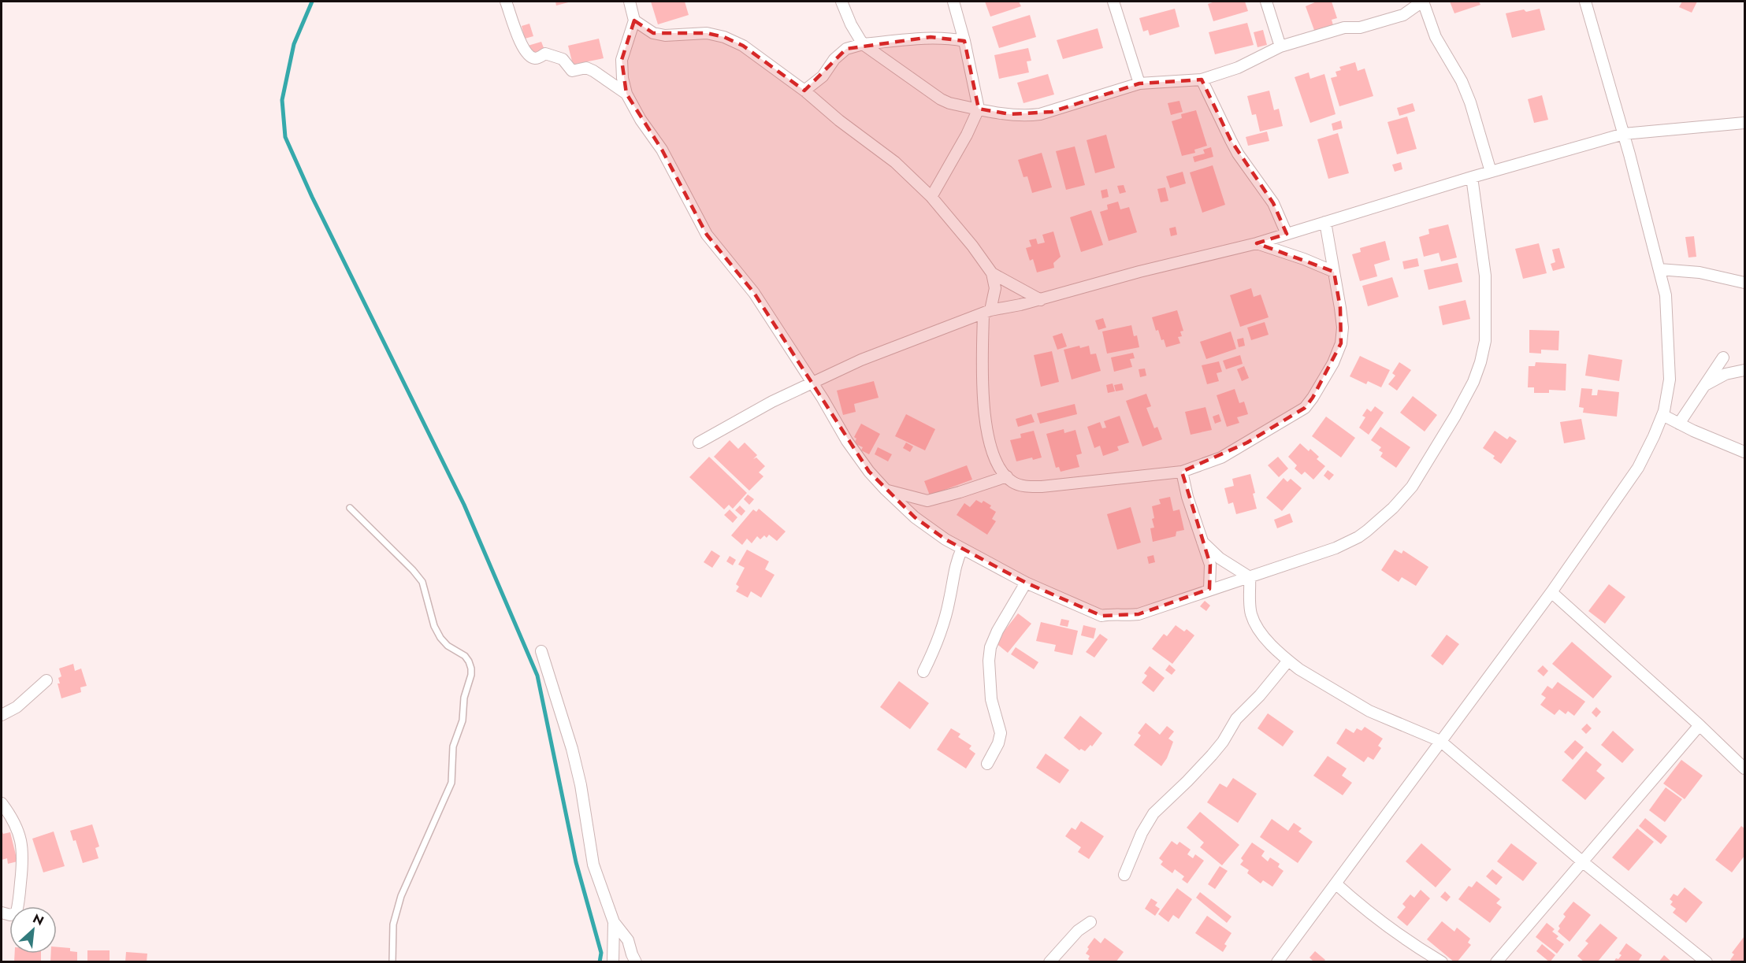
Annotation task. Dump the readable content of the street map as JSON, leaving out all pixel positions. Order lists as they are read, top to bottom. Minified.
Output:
{"north":"top right"}
